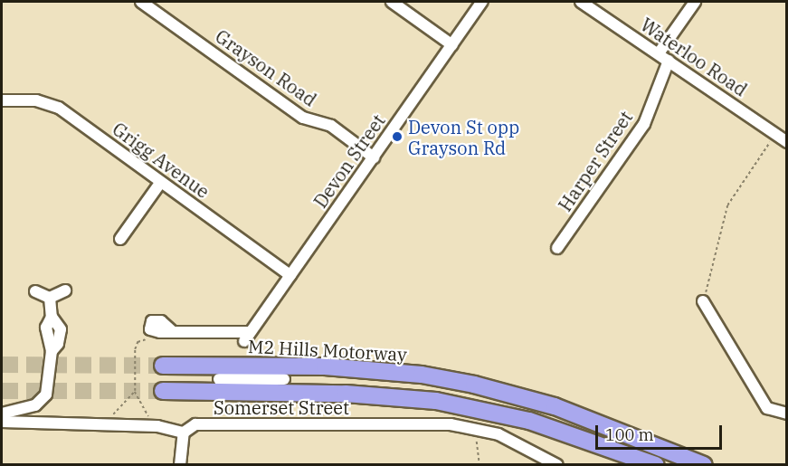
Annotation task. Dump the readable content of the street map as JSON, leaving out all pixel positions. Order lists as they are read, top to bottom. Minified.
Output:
{"streets":{"highway":["M2 Hills Motorway"],"street":["Waterloo Road","Grayson Road","Grigg Avenue","Devon Street","Harper Street","Somerset Street"]},"crossings":[["Waterloo Road","Harper Street"],["Grayson Road","Devon Street"],["Grigg Avenue","Devon Street"]],"places":["Devon St opp Grayson Rd"],"scale_bar":"100 m"}
